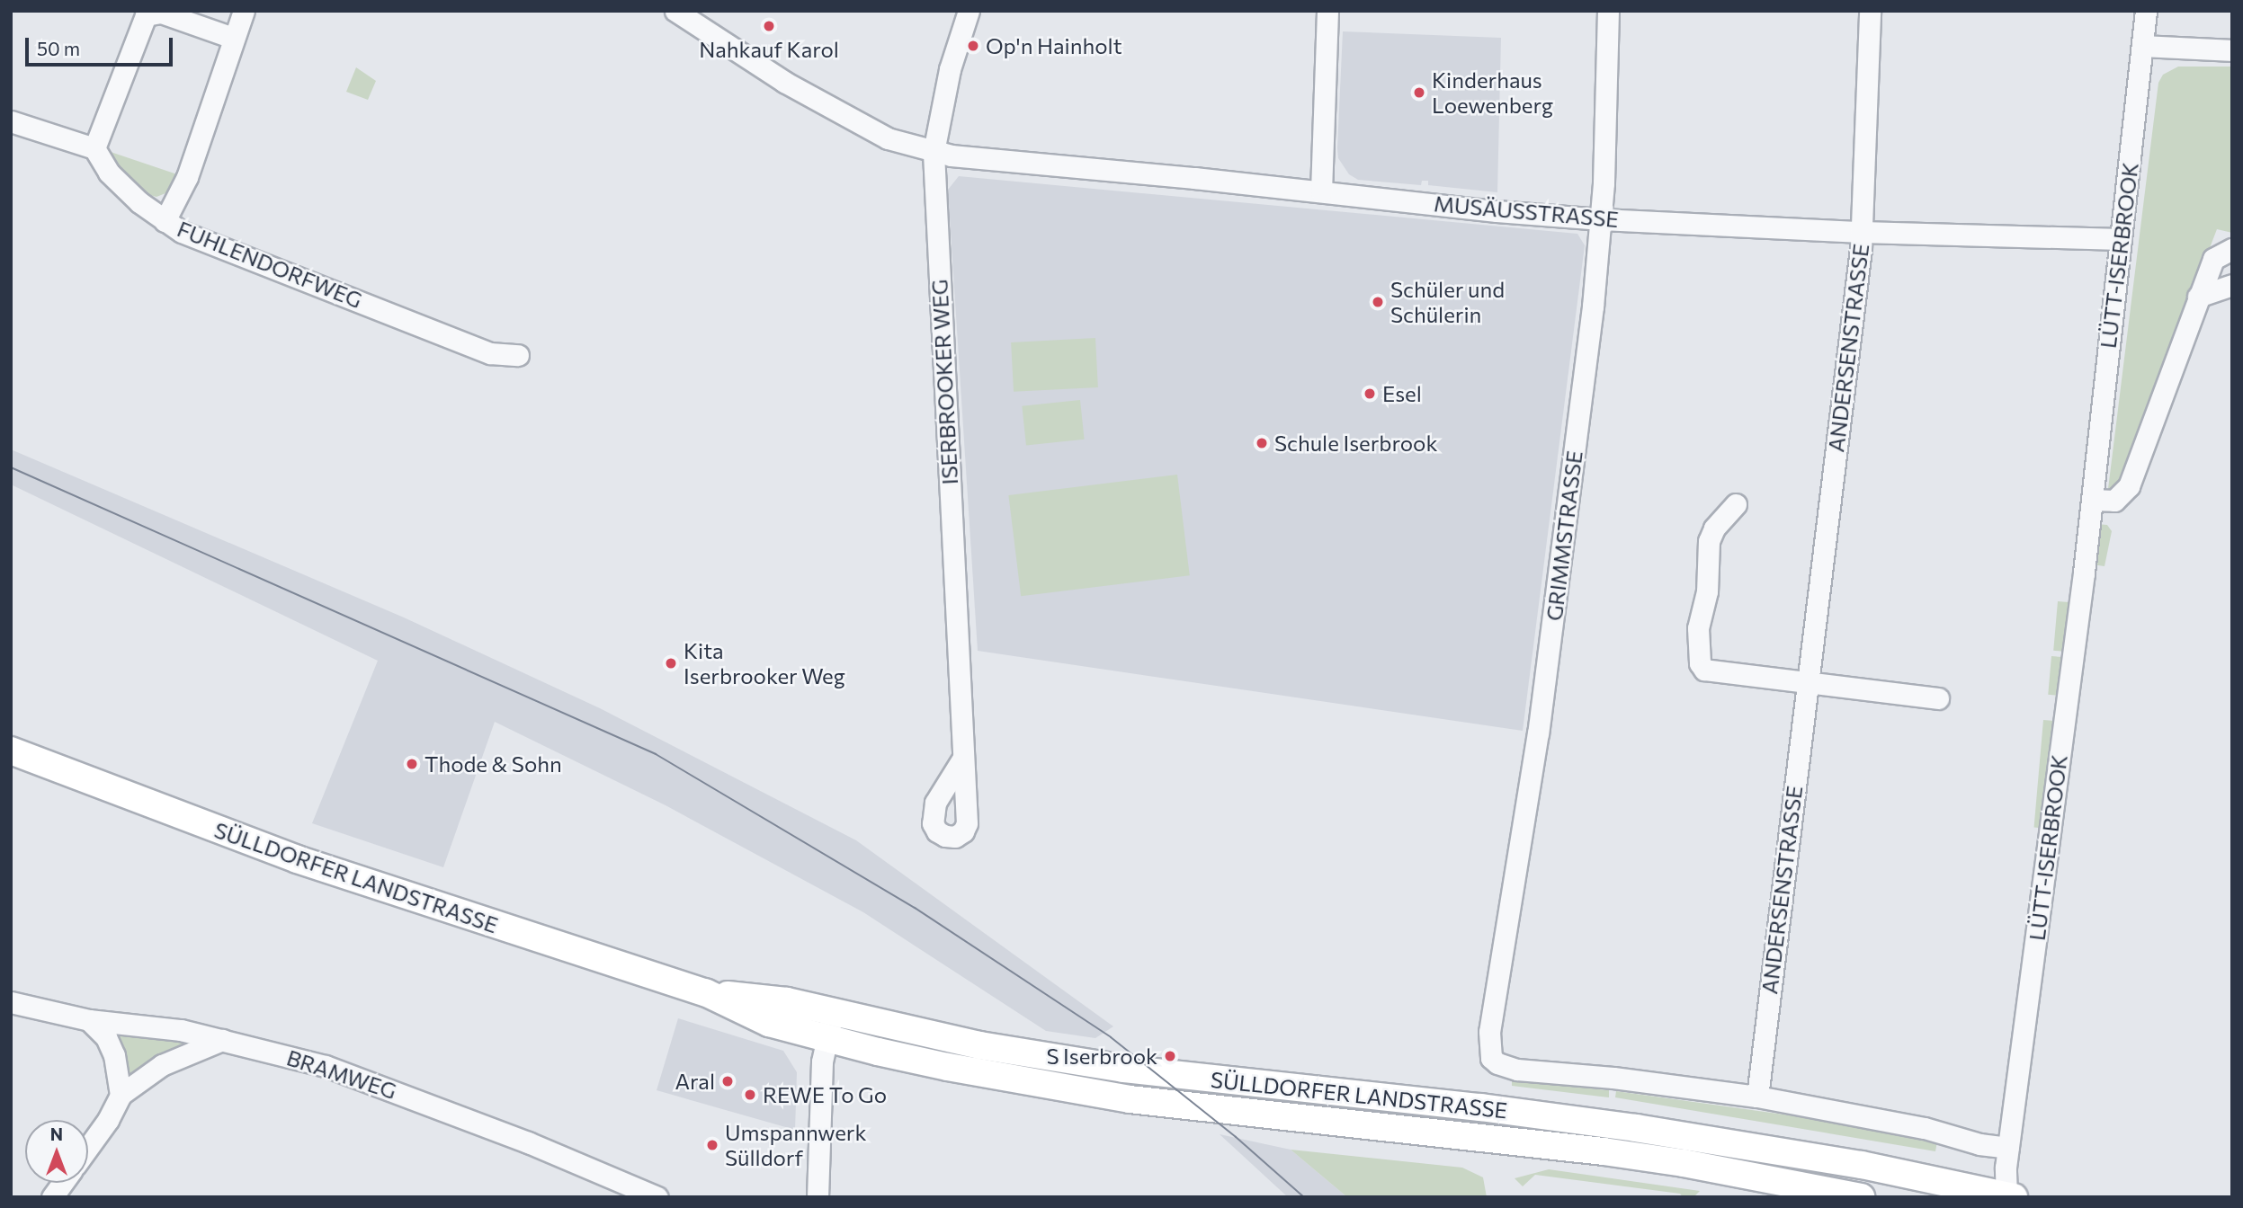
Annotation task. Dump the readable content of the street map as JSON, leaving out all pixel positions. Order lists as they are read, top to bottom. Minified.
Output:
{"streets":{"main road":["SÜLLDORFER LANDSTRASSE"],"street":["MUSÄUSSTRASSE","LÜTT-ISERBROOK","FUHLENDORFWEG","ANDERSENSTRASSE","ISERBROOKER WEG","GRIMMSTRASSE","BRAMWEG"]},"crossings":[["MUSÄUSSTRASSE","LÜTT-ISERBROOK"],["MUSÄUSSTRASSE","ANDERSENSTRASSE"],["MUSÄUSSTRASSE","ISERBROOKER WEG"],["MUSÄUSSTRASSE","GRIMMSTRASSE"],["LÜTT-ISERBROOK","SÜLLDORFER LANDSTRASSE"],["ANDERSENSTRASSE","SÜLLDORFER LANDSTRASSE"],["GRIMMSTRASSE","SÜLLDORFER LANDSTRASSE"]],"places":["Nahkauf Karol","Op'n Hainholt","Kinderhaus Loewenberg","Schüler und Schülerin","Esel","Schule Iserbrook","Kita Iserbrooker Weg","Thode & Sohn","S Iserbrook","Aral","REWE To Go","Umspannwerk Sülldorf"],"scale_bar":"50 m","north":"top"}
